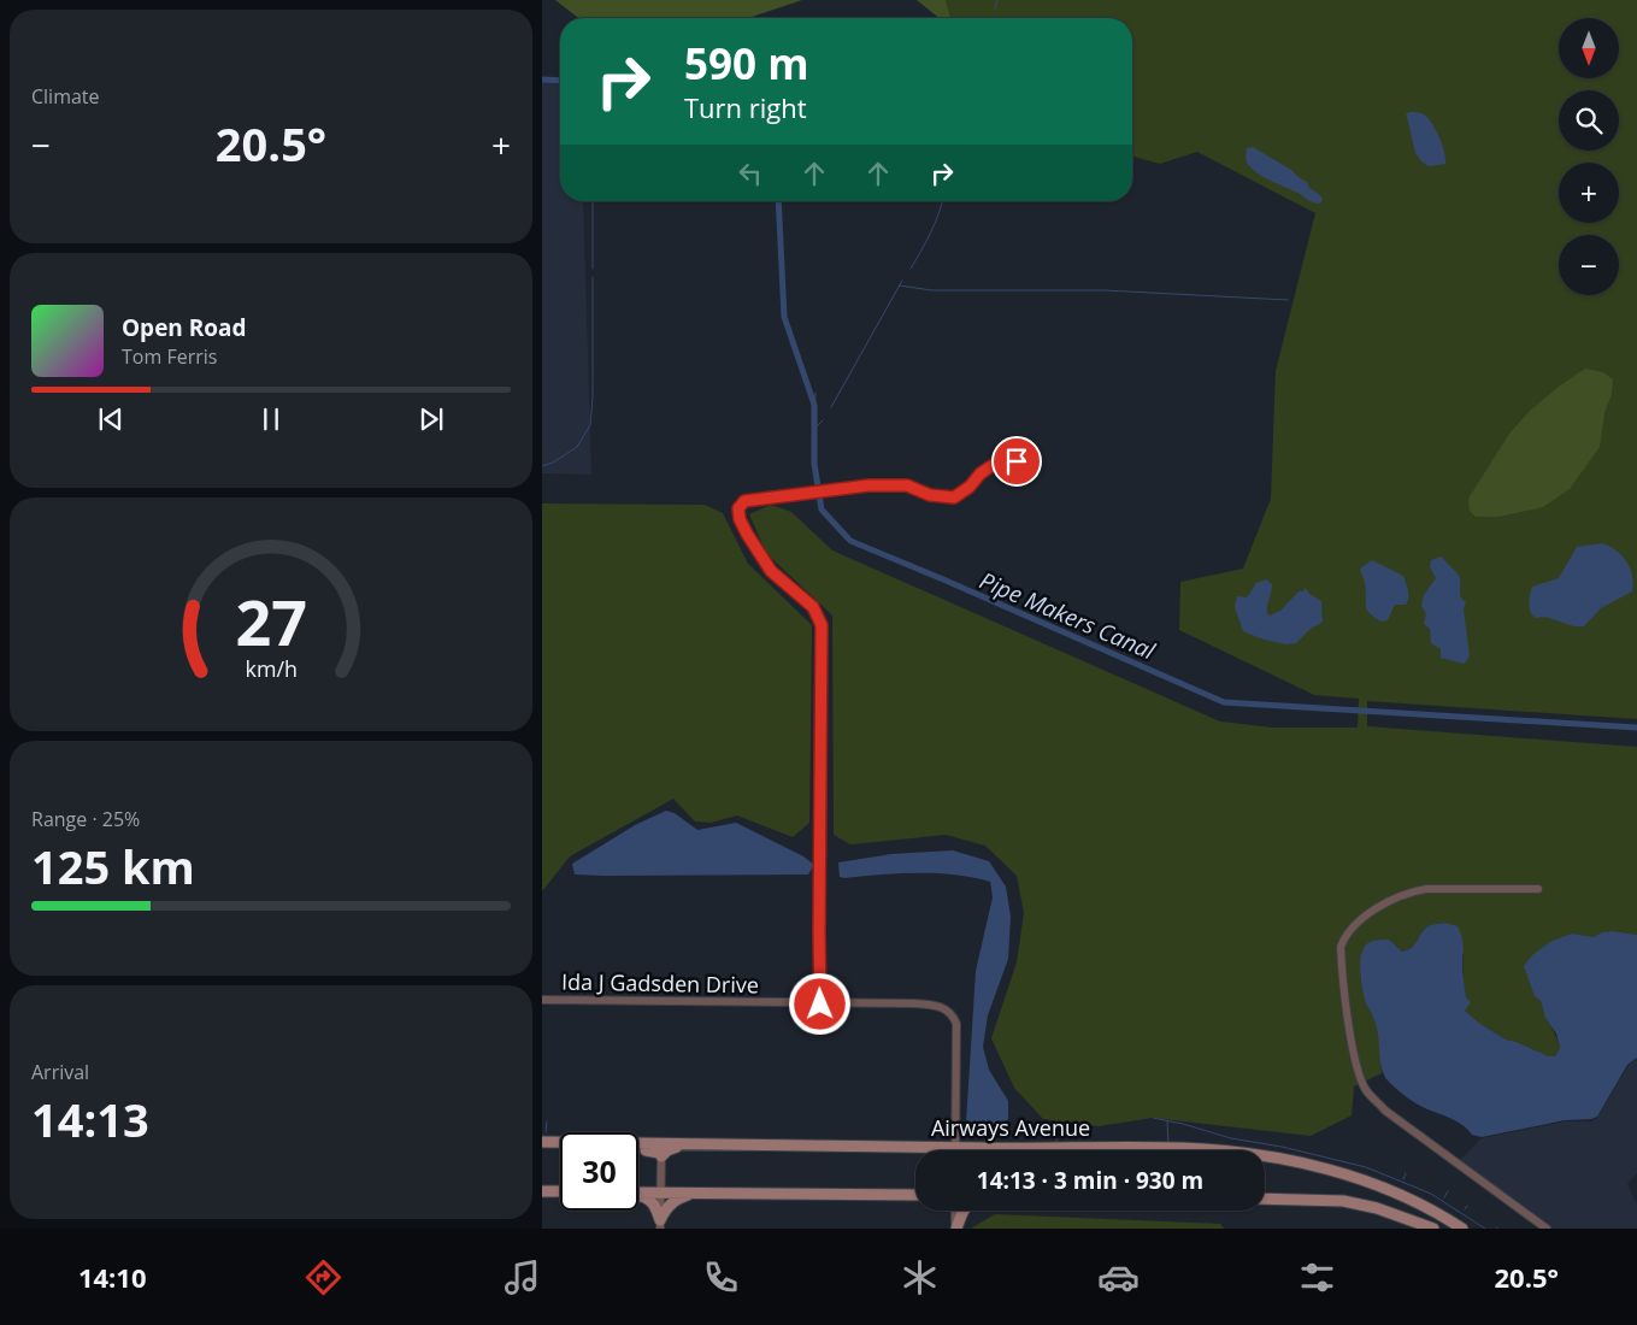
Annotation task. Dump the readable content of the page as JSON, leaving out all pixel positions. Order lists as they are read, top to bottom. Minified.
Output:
{"streets":{"main road":["Airways Avenue"],"street":["Ida J Gadsden Drive"]},"crossings":[["Ida J Gadsden Drive","Airways Avenue"]],"water":["Pipe Makers Canal"],"north":"bottom","page":{"tile":["Climate",["Range · 25%","125 km"],["Arrival","14:13"]],"map_buttons":["+","−"],"turn":["590 m","Turn right"],"heat":["−","20.5°","+"],"song":["Open Road","Tom Ferris"],"limit":"30","trip":"14:13 · 3 min · 930 m","tabs":["14:10","20.5°"],"gauge":["27","km/h"]}}
